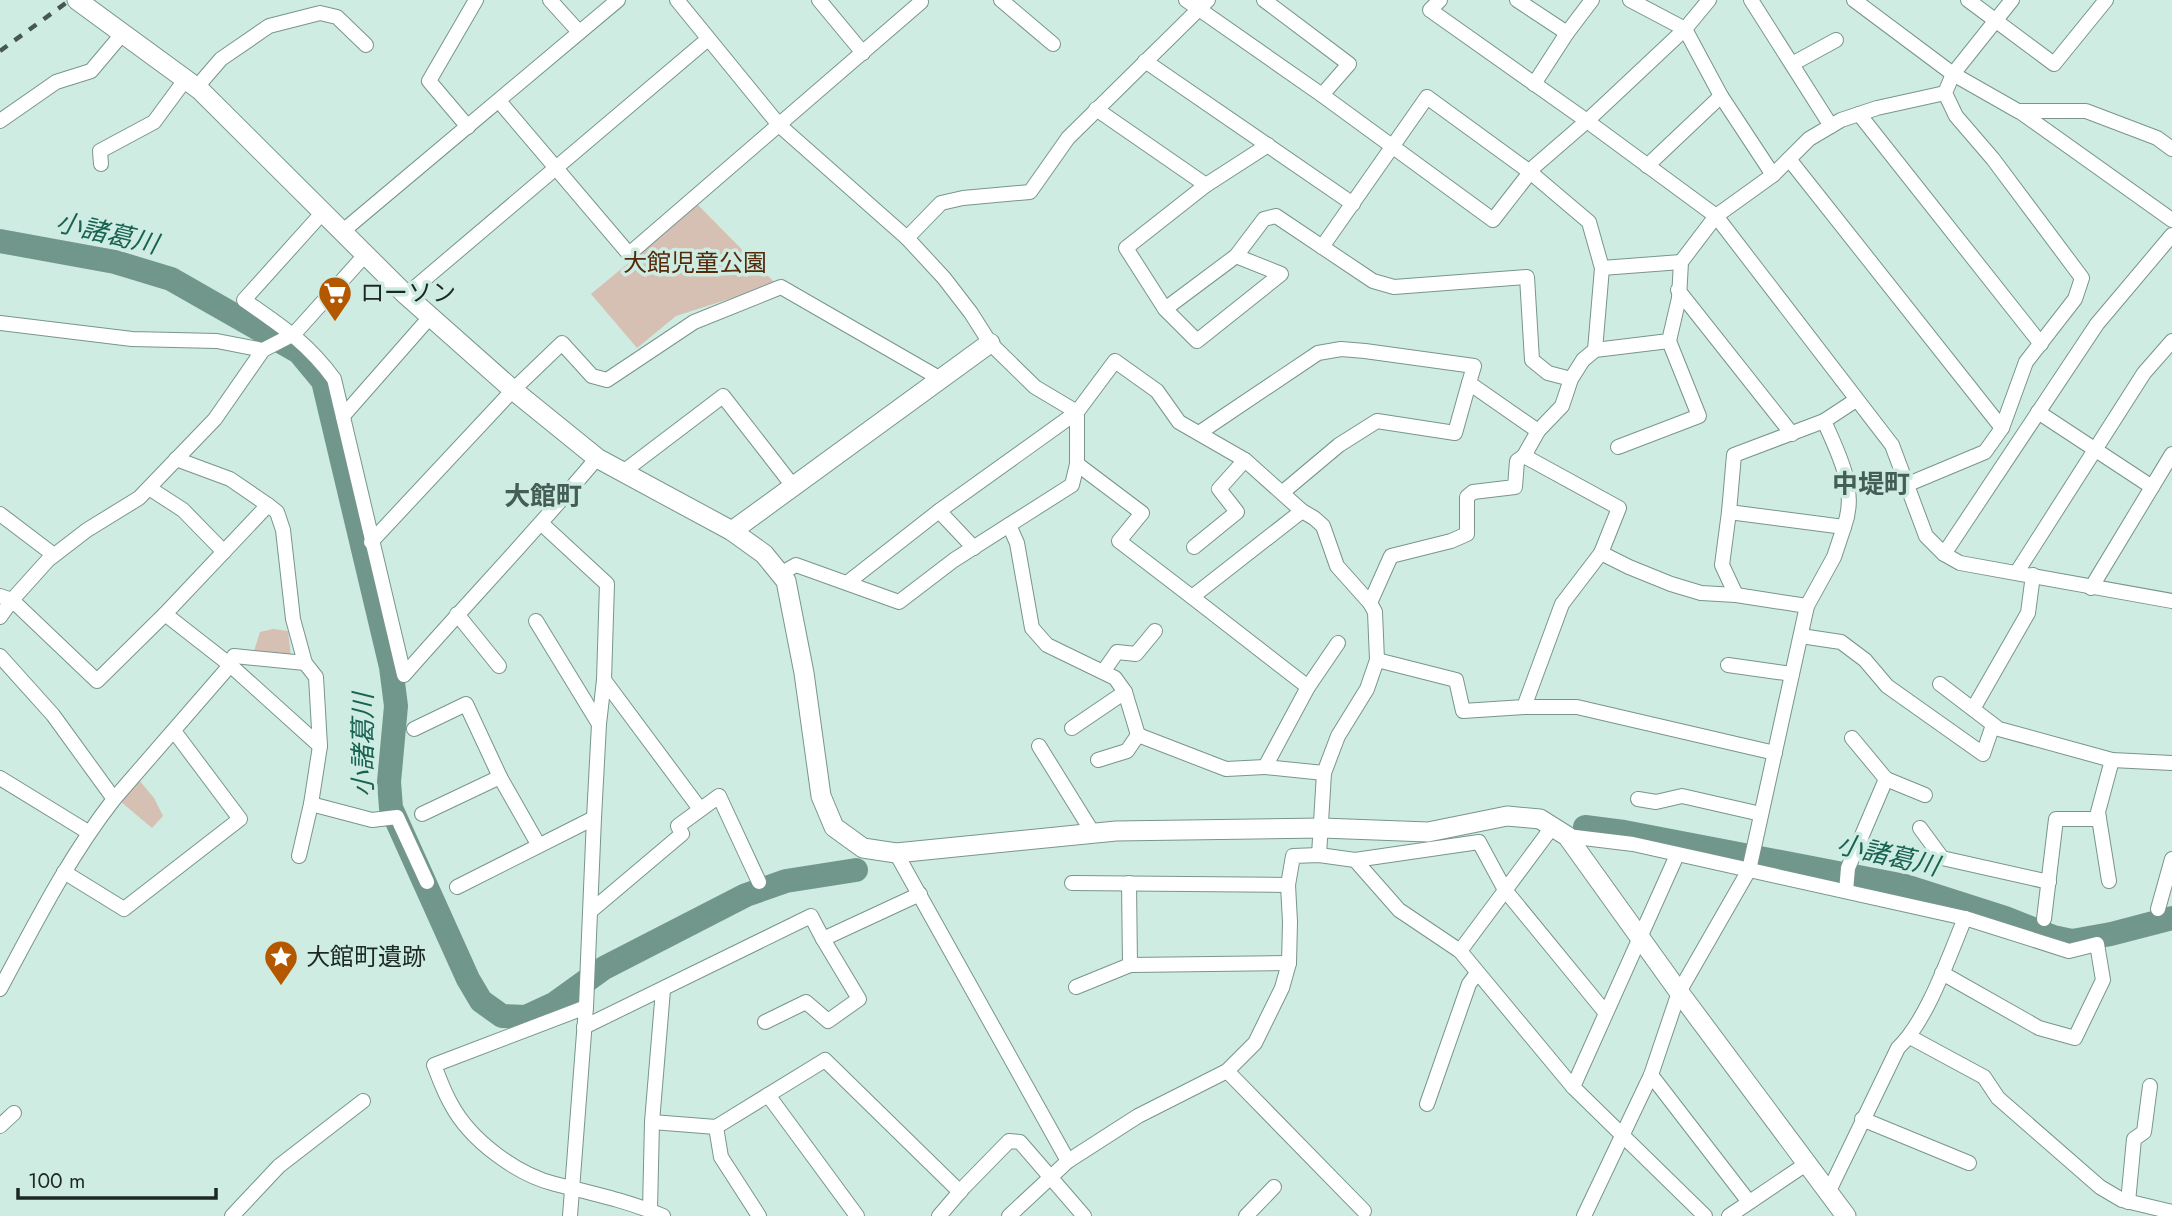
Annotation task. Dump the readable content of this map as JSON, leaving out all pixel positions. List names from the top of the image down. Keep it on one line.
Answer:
{"districts":["中堤町","大館町"],"water":["小諸葛川"],"parks":["大館児童公園"],"places":{"supermarket":["ローソン"],"place":["大館町遺跡"]},"scale_bar":"100 m"}
